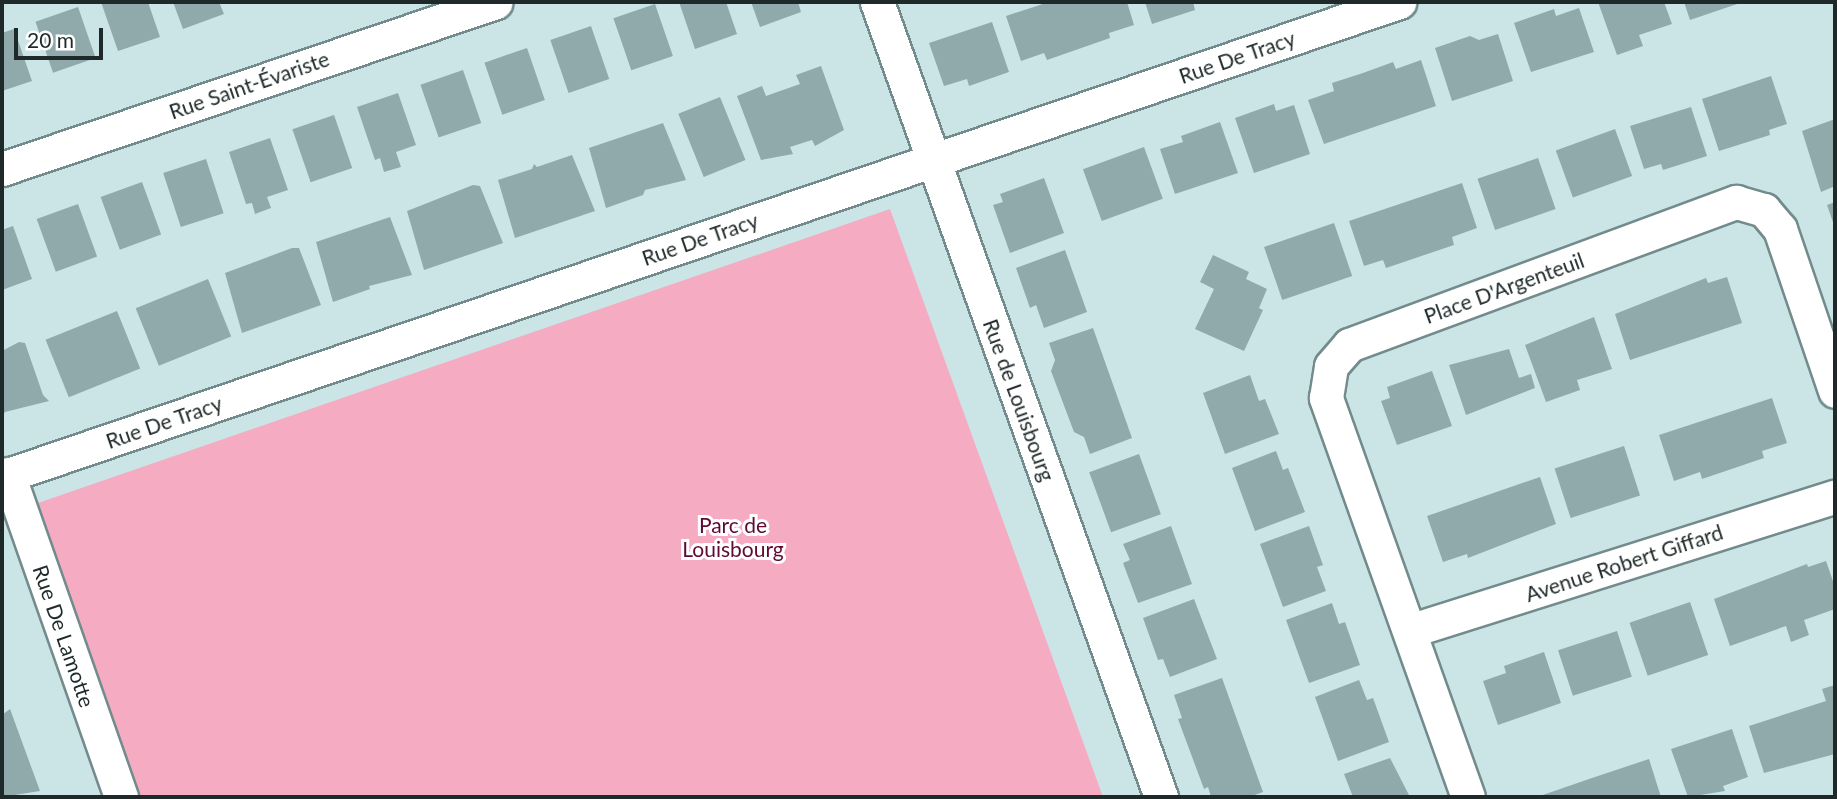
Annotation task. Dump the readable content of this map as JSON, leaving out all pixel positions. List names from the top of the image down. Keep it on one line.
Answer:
{"streets":{"street":["Rue De Tracy","Rue Saint-Évariste","Place D'Argenteuil","Rue de Louisbourg","Avenue Robert Giffard","Rue De Lamotte"]},"crossings":[["Rue De Tracy","Rue de Louisbourg"],["Rue De Tracy","Rue De Lamotte"],["Place D'Argenteuil","Avenue Robert Giffard"]],"parks":["Parc de Louisbourg"],"scale_bar":"20 m"}
